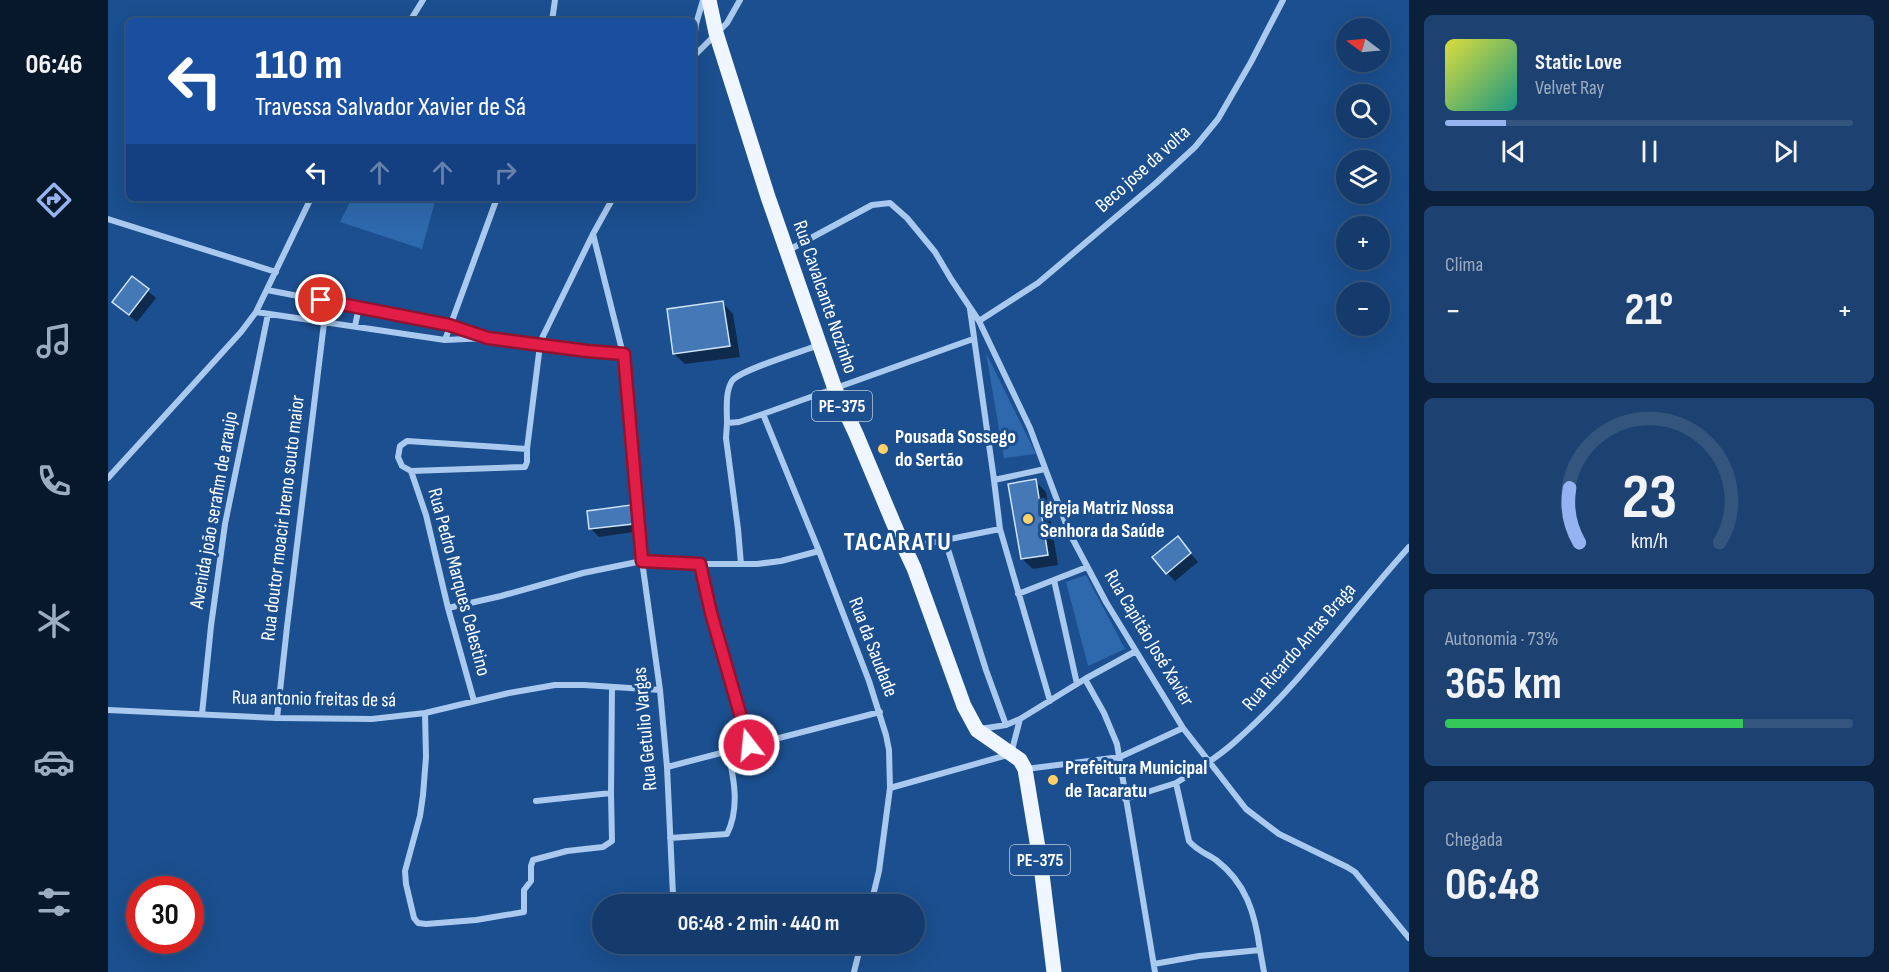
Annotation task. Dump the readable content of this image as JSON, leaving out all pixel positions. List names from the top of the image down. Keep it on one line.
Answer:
{"streets":{"main road":["Rua Cavalcante Nozinho","PE-375"],"street":["Beco jose da volta","Avenida joão serafim de araujo","Rua doutor moacir breno souto maior","Rua Pedro Marques Celestino","Rua Capitão José Xavier","Rua da Saudade","Rua Ricardo Antas Braga","Rua antonio freitas de sá","Rua Getulio Vargas"]},"crossings":[["Beco jose da volta","Rua Capitão José Xavier"],["Rua Cavalcante Nozinho","PE-375"],["Rua Cavalcante Nozinho","Rua Capitão José Xavier"],["Avenida joão serafim de araujo","Rua antonio freitas de sá"],["Rua doutor moacir breno souto maior","Rua antonio freitas de sá"],["Rua Pedro Marques Celestino","Rua antonio freitas de sá"],["Rua Capitão José Xavier","Rua Ricardo Antas Braga"],["Rua antonio freitas de sá","Rua Getulio Vargas"]],"districts":["TACARATU"],"places":["Pousada Sossego do Sertão","Igreja Matriz Nossa Senhora da Saúde","Prefeitura Municipal de Tacaratu"],"north":"left","page":{"tabs":"06:46","map_buttons":["+","−"],"turn":["110 m","Travessa Salvador Xavier de Sá"],"song":["Static Love","Velvet Ray"],"tile":["Clima",["Autonomia · 73%","365 km"],["Chegada","06:48"]],"heat":["−","21°","+"],"limit":"30","trip":"06:48 · 2 min · 440 m","gauge":["23","km/h"]}}
